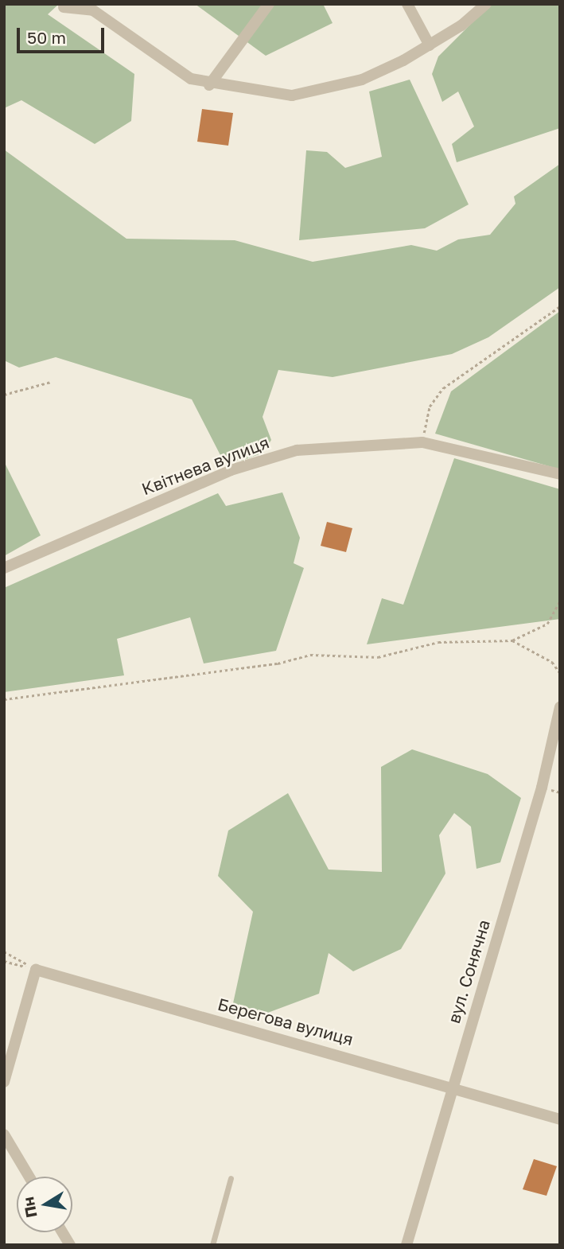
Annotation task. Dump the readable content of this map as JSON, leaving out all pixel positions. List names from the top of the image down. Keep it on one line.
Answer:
{"streets":{"street":["Квітнева вулиця","вул. Сонячна","Берегова вулиця"]},"crossings":[["вул. Сонячна","Берегова вулиця"]],"scale_bar":"50 m","north":"left"}
